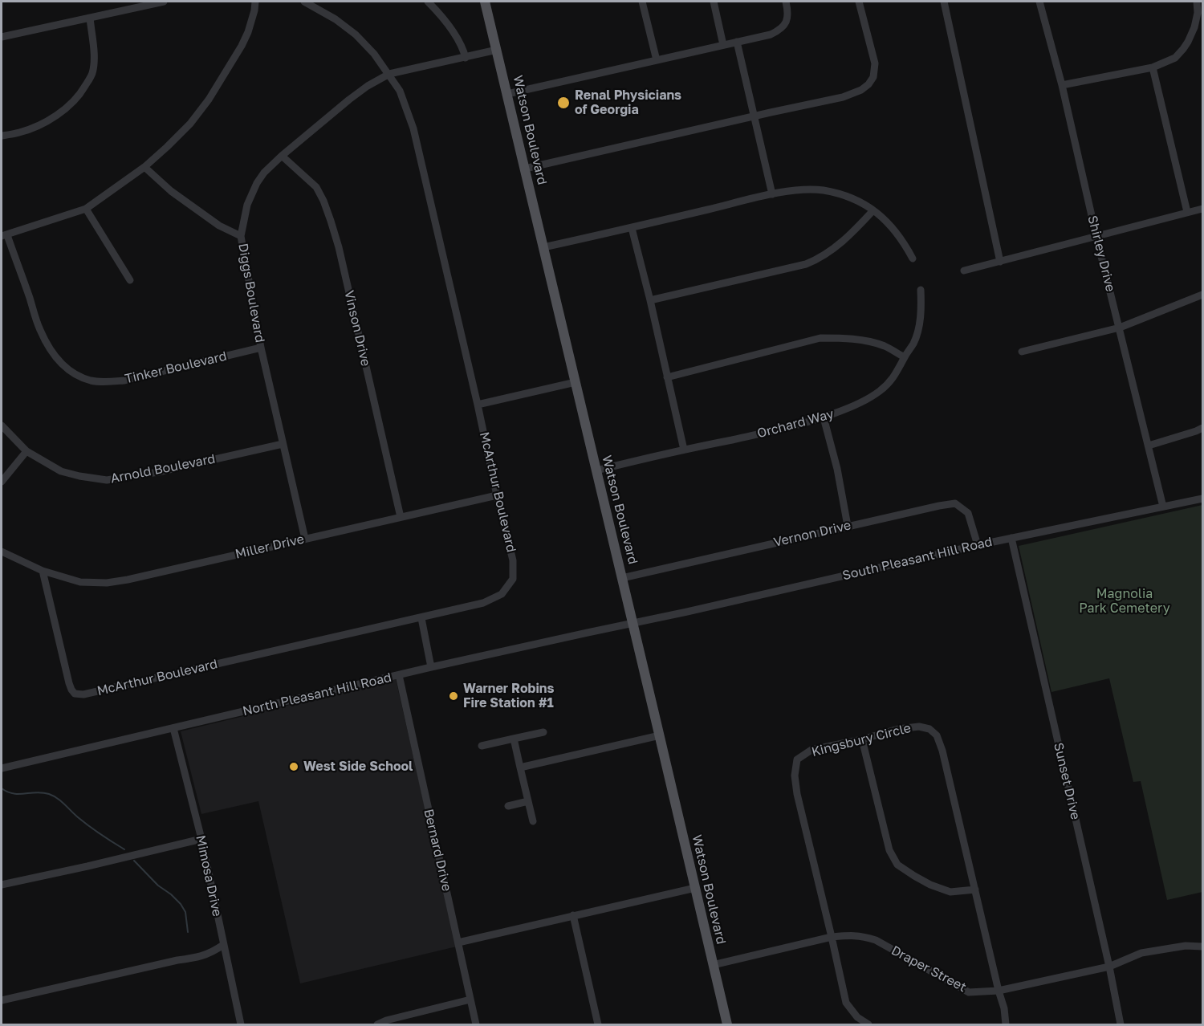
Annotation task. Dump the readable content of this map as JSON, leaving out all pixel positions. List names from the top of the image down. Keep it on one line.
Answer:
{"streets":{"main road":["Watson Boulevard"],"street":["Shirley Drive","Diggs Boulevard","Vinson Drive","Tinker Boulevard","Orchard Way","Arnold Boulevard","McArthur Boulevard","Vernon Drive","Miller Drive","South Pleasant Hill Road","North Pleasant Hill Road","Kingsbury Circle","Sunset Drive","Bernard Drive","Mimosa Drive","Draper Street"]},"crossings":[["Watson Boulevard","Diggs Boulevard"],["Watson Boulevard","Orchard Way"],["Watson Boulevard","Vernon Drive"],["Watson Boulevard","South Pleasant Hill Road"],["Watson Boulevard","North Pleasant Hill Road"],["Watson Boulevard","Draper Street"],["Shirley Drive","South Pleasant Hill Road"],["Diggs Boulevard","Vinson Drive"],["Diggs Boulevard","Tinker Boulevard"],["Diggs Boulevard","Arnold Boulevard"],["Diggs Boulevard","McArthur Boulevard"],["Diggs Boulevard","Miller Drive"],["Vinson Drive","Miller Drive"],["McArthur Boulevard","Miller Drive"],["Vernon Drive","South Pleasant Hill Road"],["South Pleasant Hill Road","North Pleasant Hill Road"],["South Pleasant Hill Road","Sunset Drive"],["North Pleasant Hill Road","Bernard Drive"],["North Pleasant Hill Road","Mimosa Drive"],["Kingsbury Circle","Draper Street"],["Sunset Drive","Draper Street"]],"parks":["Magnolia Park Cemetery"],"places":["Renal Physicians of Georgia","Warner Robins Fire Station #1","West Side School"]}
